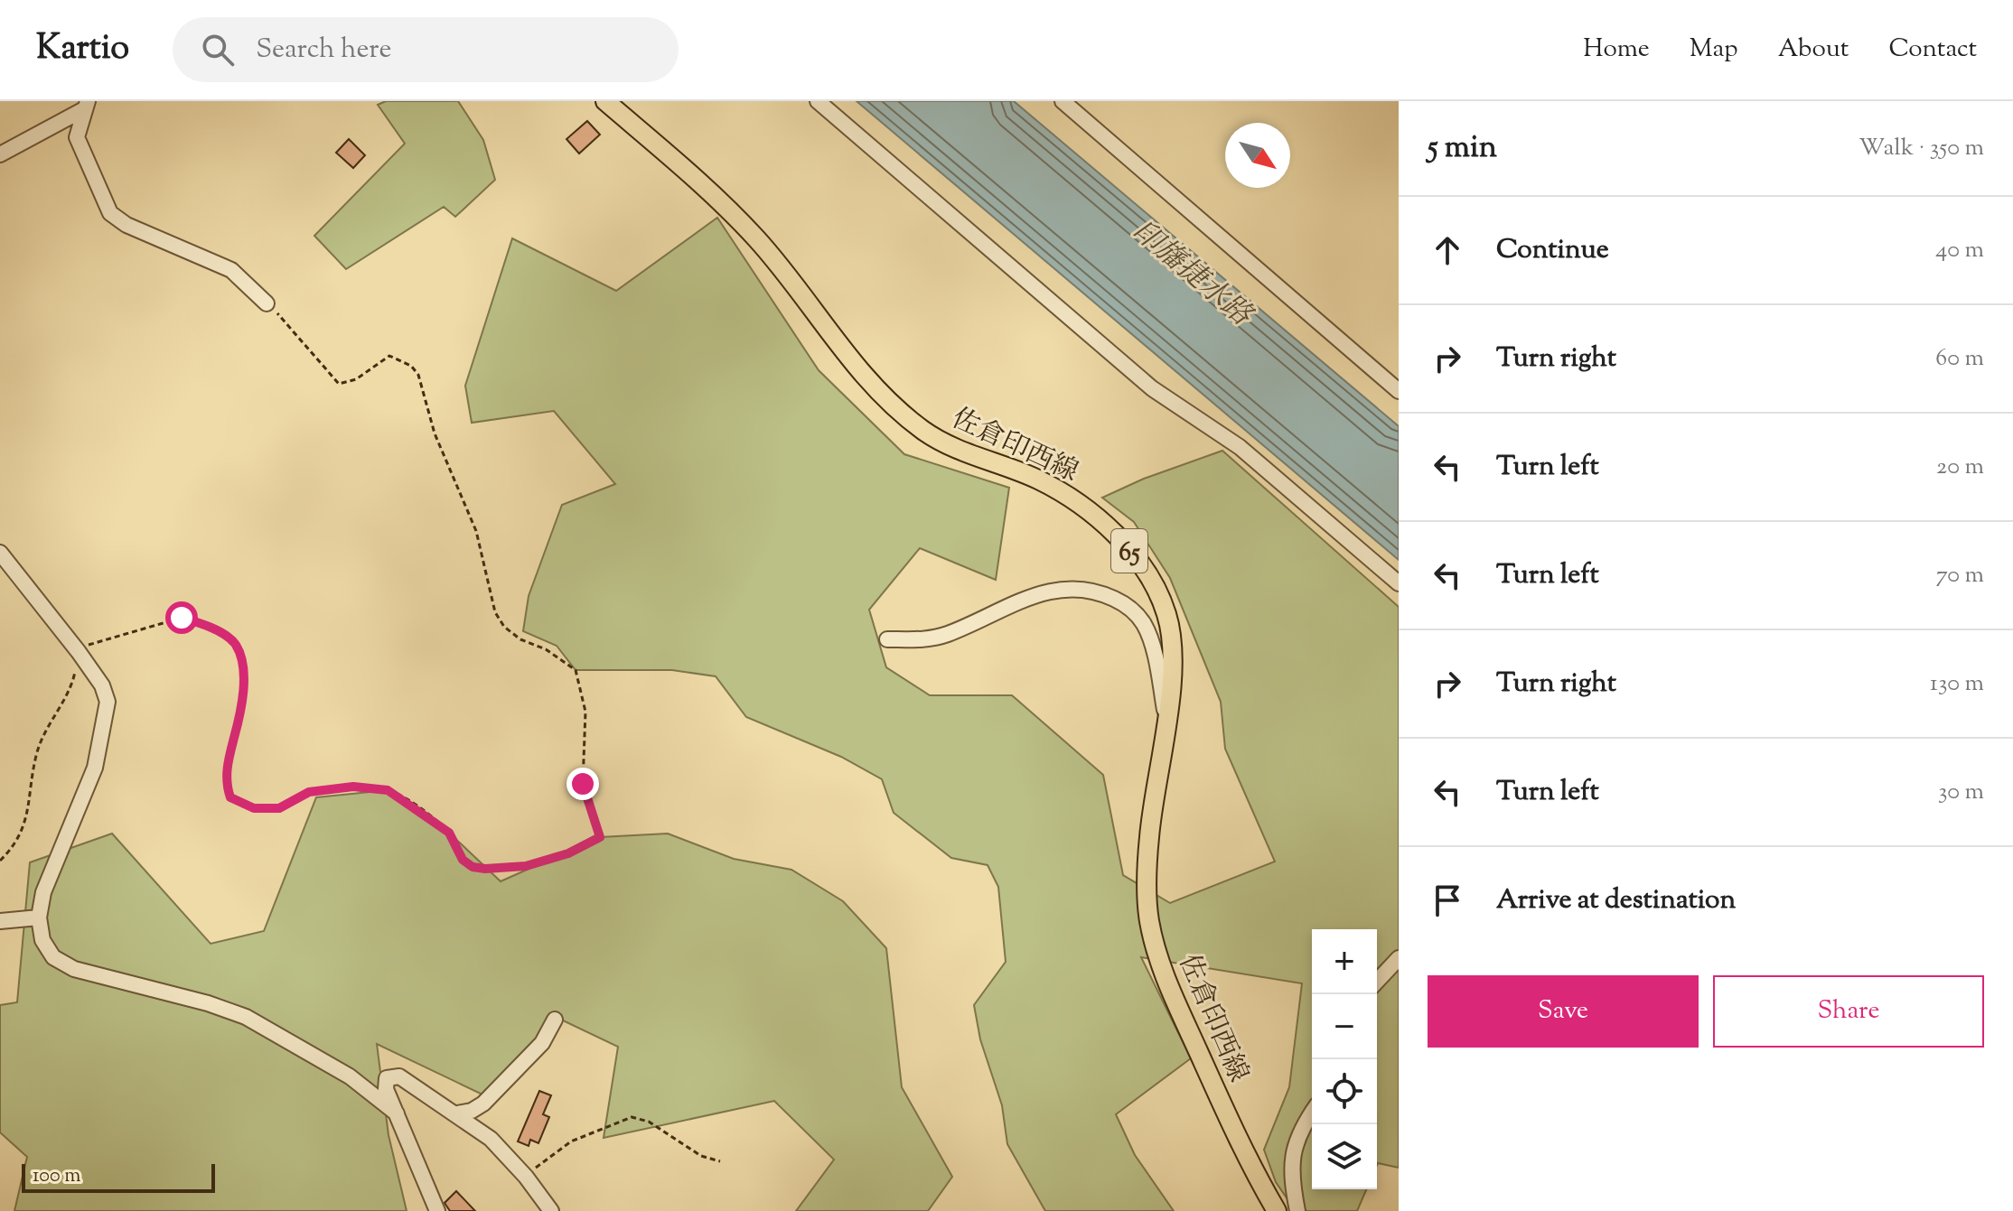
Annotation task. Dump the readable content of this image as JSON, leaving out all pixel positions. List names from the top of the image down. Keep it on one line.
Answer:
{"streets":{"main road":["佐倉印西線","65"]},"water":["印旛捷水路"],"scale_bar":"100 m","north":"bottom right","page":{"header":"Kartio","search":"Search here","nav":["Home","Map","About","Contact"],"heading":["5 min","Walk · 350 m"],"list":[["Continue","40 m"],["Turn right","60 m"],["Turn left","20 m"],["Turn left","70 m"],["Turn right","130 m"],["Turn left","30 m"],"Arrive at destination"],"map_buttons":["+","−"],"buttons":["Save","Share"],"scale":"100 m"}}
